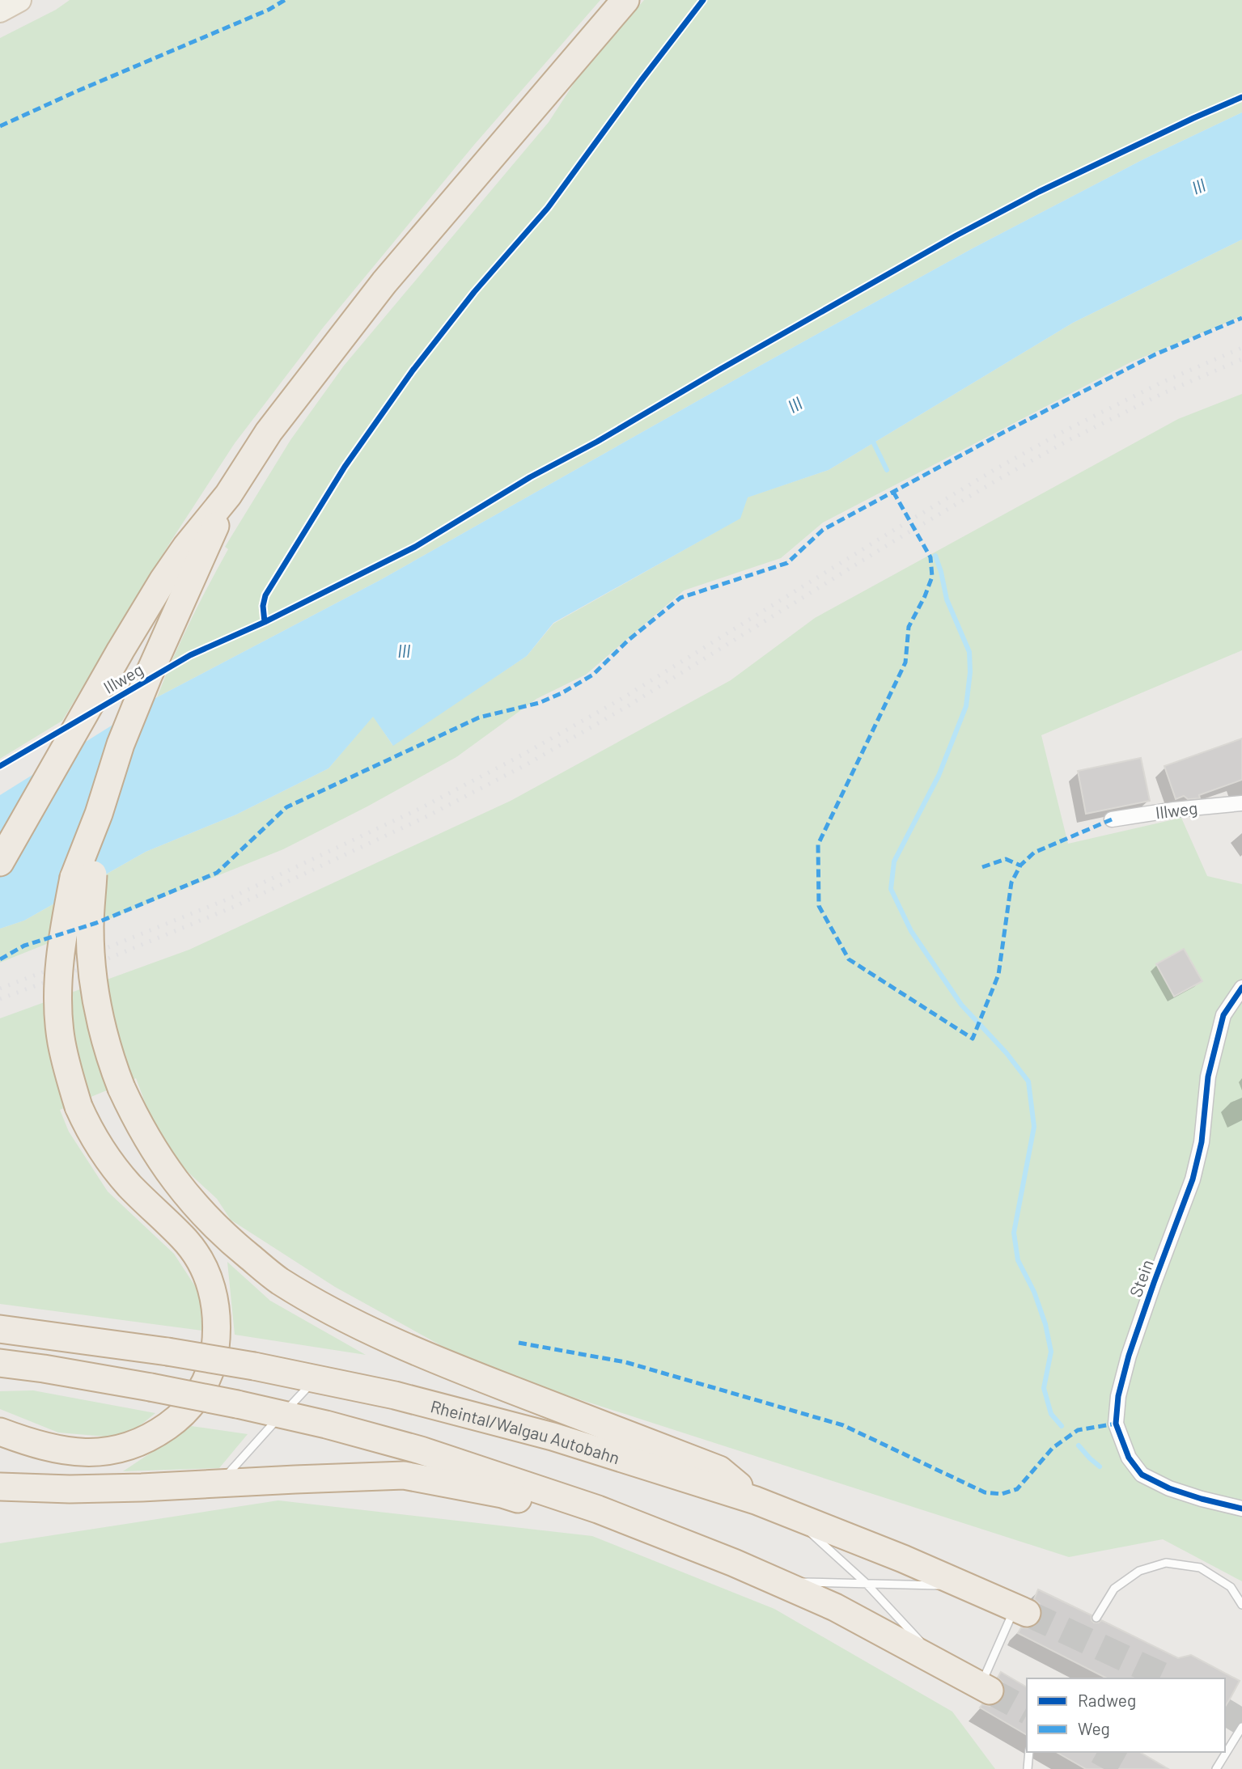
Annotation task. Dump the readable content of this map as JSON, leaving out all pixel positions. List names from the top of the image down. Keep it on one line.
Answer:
{"streets":{"highway":["Rheintal/Walgau Autobahn"],"street":["Illweg","Stein"]},"water":["Ill"],"legend":["Radweg","Weg"]}
